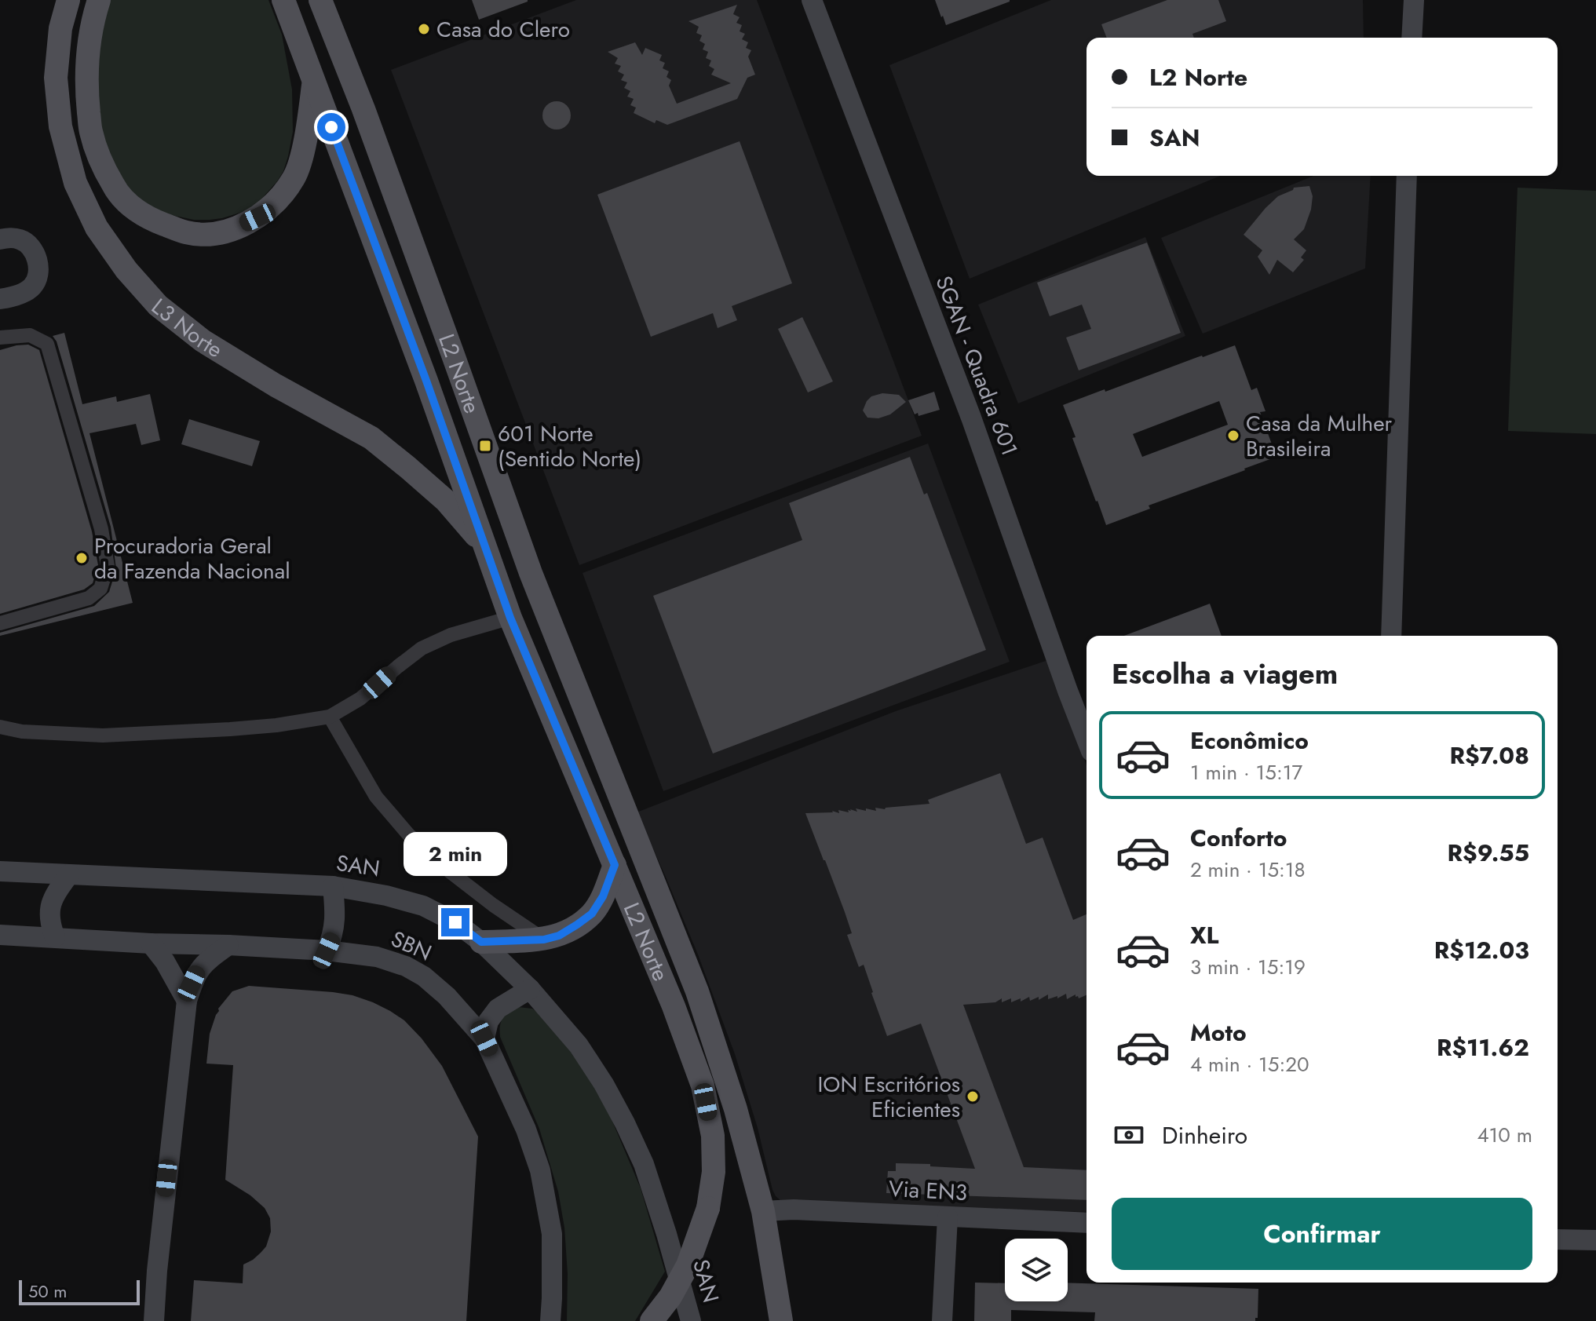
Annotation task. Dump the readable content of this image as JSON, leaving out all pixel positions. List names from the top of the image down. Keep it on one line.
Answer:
{"streets":{"main road":["L3 Norte","L2 Norte"],"street":["SGAN - Quadra 601","SAN","SBN","Via EN3"]},"crossings":[["L3 Norte","L2 Norte"],["L2 Norte","Via EN3"]],"places":{"other":["Casa do Clero","Casa da Mulher Brasileira","Procuradoria Geral da Fazenda Nacional","ION Escritórios Eficientes"],"transit":["601 Norte (Sentido Norte)"]},"scale_bar":"50 m","page":{"banner":["L2 Norte","SAN"],"heading":"Escolha a viagem","list":[{"name":"Econômico","note":"1 min · 15:17","value":"R$7.08"},{"name":"Conforto","note":"2 min · 15:18","value":"R$9.55"},{"name":"XL","note":"3 min · 15:19","value":"R$12.03"},{"name":"Moto","note":"4 min · 15:20","value":"R$11.62"}],"bubble":"2 min","pay":["Dinheiro","410 m"],"buttons":"Confirmar","scale":"50 m"}}
